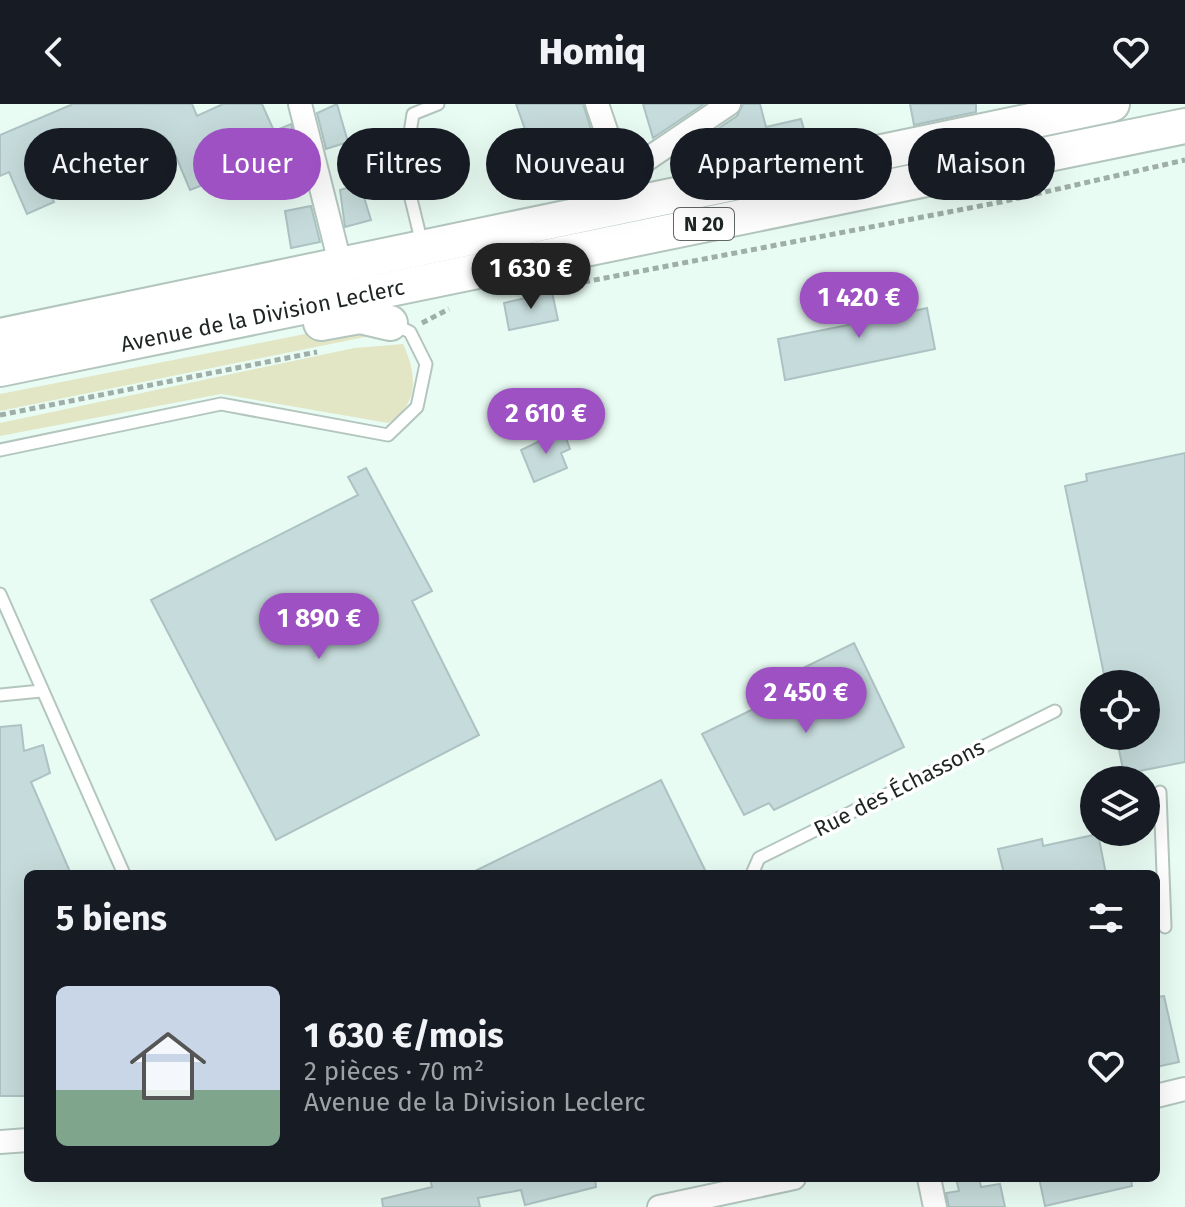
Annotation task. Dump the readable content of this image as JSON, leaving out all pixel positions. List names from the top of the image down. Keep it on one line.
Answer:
{"streets":{"main road":["N 20","Avenue de la Division Leclerc"],"lane":["Rue des Échassons"]},"page":{"header":"Homiq","chip":["Acheter","Louer","Filtres","Nouveau","Appartement","Maison"],"price":["1 630 €","1 420 €","2 610 €","1 890 €","2 450 €"],"heading":"5 biens","list":[{"name":"1 630 €/mois","note":"2 pièces · 70 m² · Avenue de la Division Leclerc"}]}}
